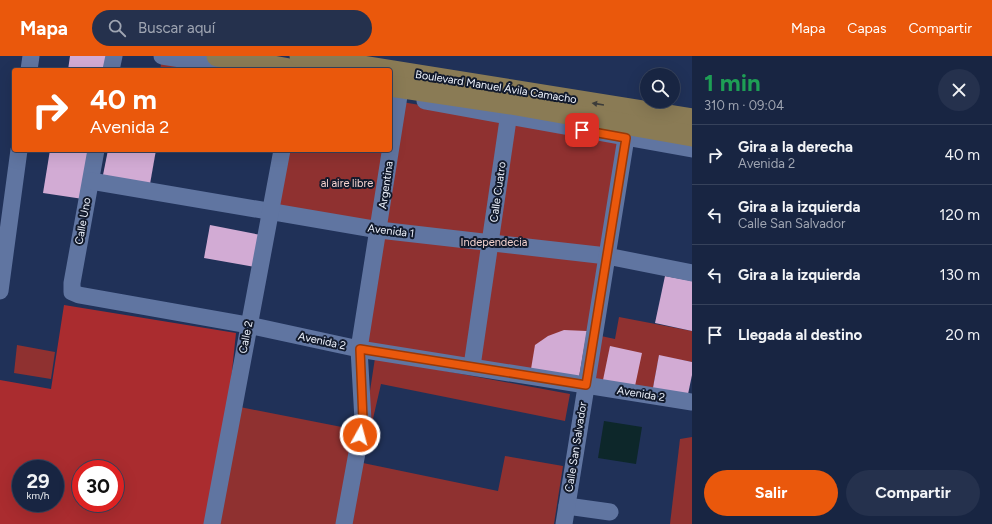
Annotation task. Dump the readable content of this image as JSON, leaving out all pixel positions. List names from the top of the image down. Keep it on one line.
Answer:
{"streets":{"main road":["Boulevard Manuel Ávila Camacho"],"street":["Argentina","Calle Cuatro","Calle Uno","Avenida 1","Calle 2","Avenida 2","Calle San Salvador"]},"crossings":[["Boulevard Manuel Ávila Camacho","Argentina"],["Boulevard Manuel Ávila Camacho","Calle Cuatro"],["Boulevard Manuel Ávila Camacho","Calle San Salvador"],["Argentina","Avenida 1"],["Argentina","Avenida 2"],["Calle Cuatro","Avenida 1"],["Calle Cuatro","Avenida 2"],["Calle Uno","Avenida 1"],["Calle Uno","Avenida 2"],["Avenida 1","Calle 2"],["Avenida 1","Calle San Salvador"],["Calle 2","Avenida 2"],["Avenida 2","Calle San Salvador"]],"parks":["al aire libre","Independecia"],"page":{"header":"Mapa","search":"Buscar aquí","nav":["Mapa","Capas","Compartir"],"heading":["1 min","310 m · 09:04"],"turn":["40 m","Avenida 2"],"list":[{"name":"Gira a la derecha","note":"Avenida 2","value":"40 m"},{"name":"Gira a la izquierda","note":"Calle San Salvador","value":"120 m"},{"name":"Gira a la izquierda","value":"130 m"},{"name":"Llegada al destino","value":"20 m"}],"speed":"29 km/h","limit":"30","buttons":["Salir","Compartir"]}}
